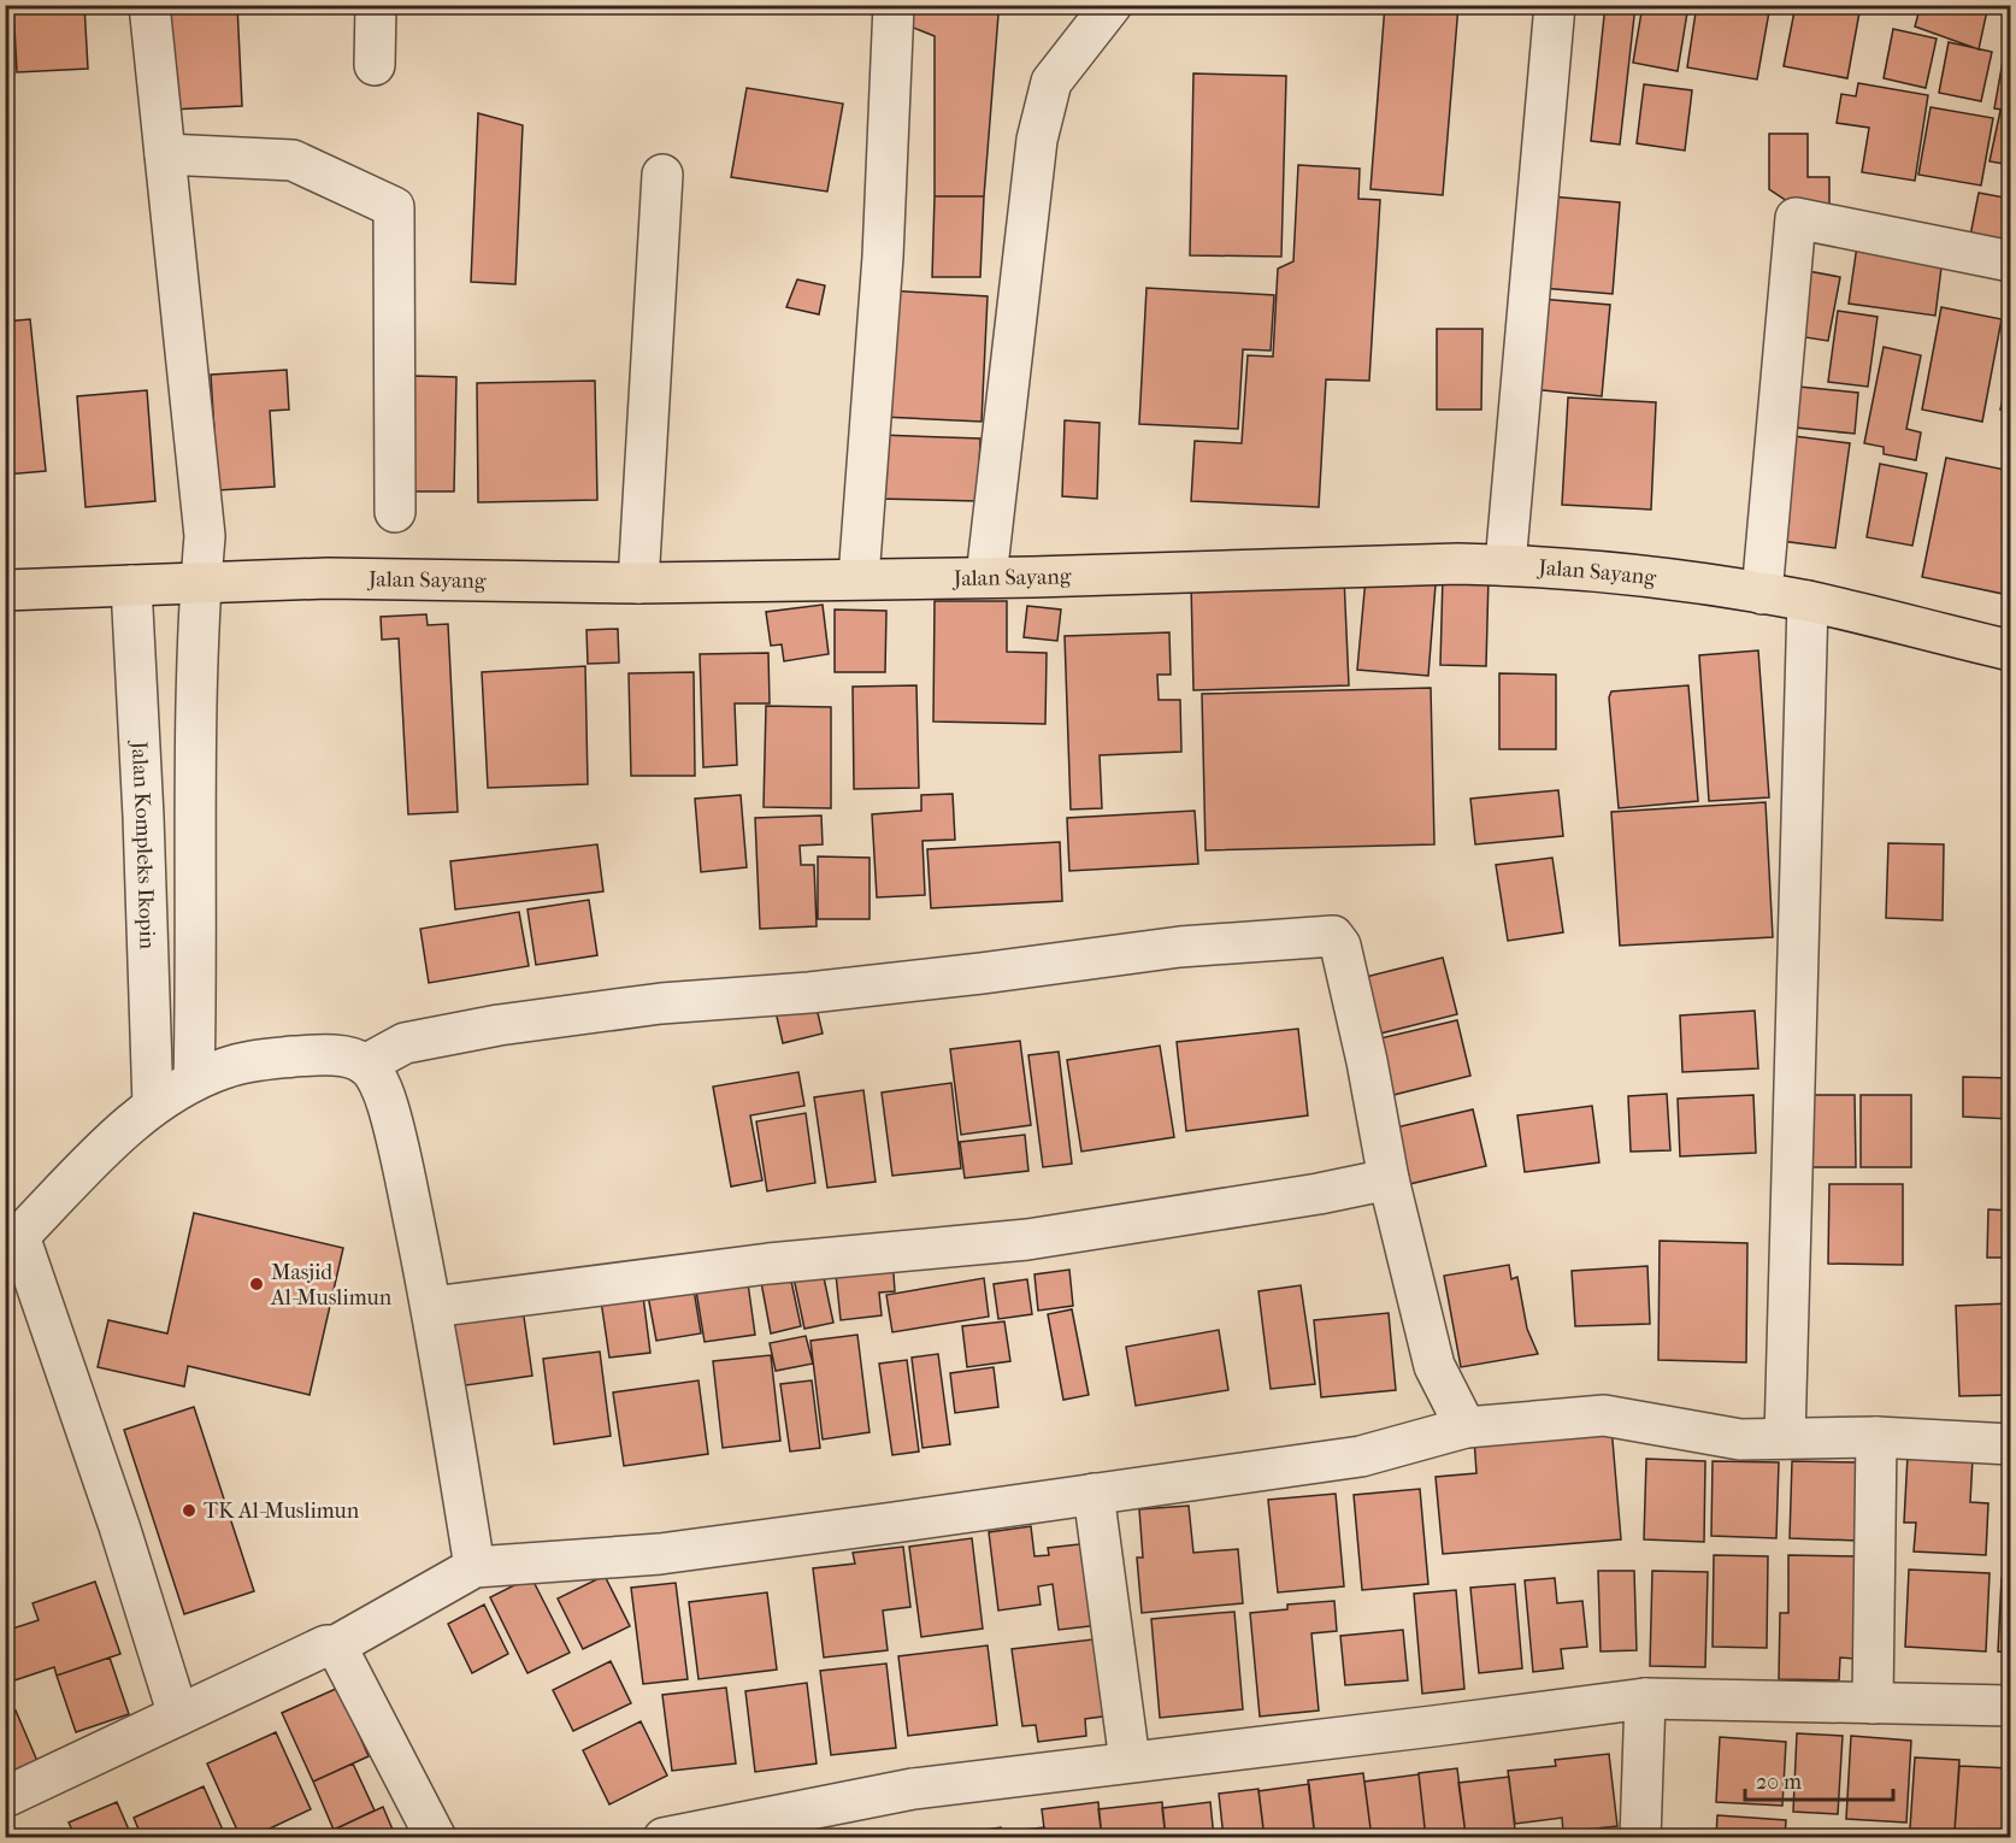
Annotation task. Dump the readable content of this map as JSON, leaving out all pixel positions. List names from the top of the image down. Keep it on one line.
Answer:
{"streets":{"main road":["Jalan Sayang"],"street":["Jalan Kompleks Ikopin"]},"crossings":[["Jalan Sayang","Jalan Kompleks Ikopin"]],"places":["Masjid Al-Muslimun","TK Al-Muslimun"],"scale_bar":"20 m"}
